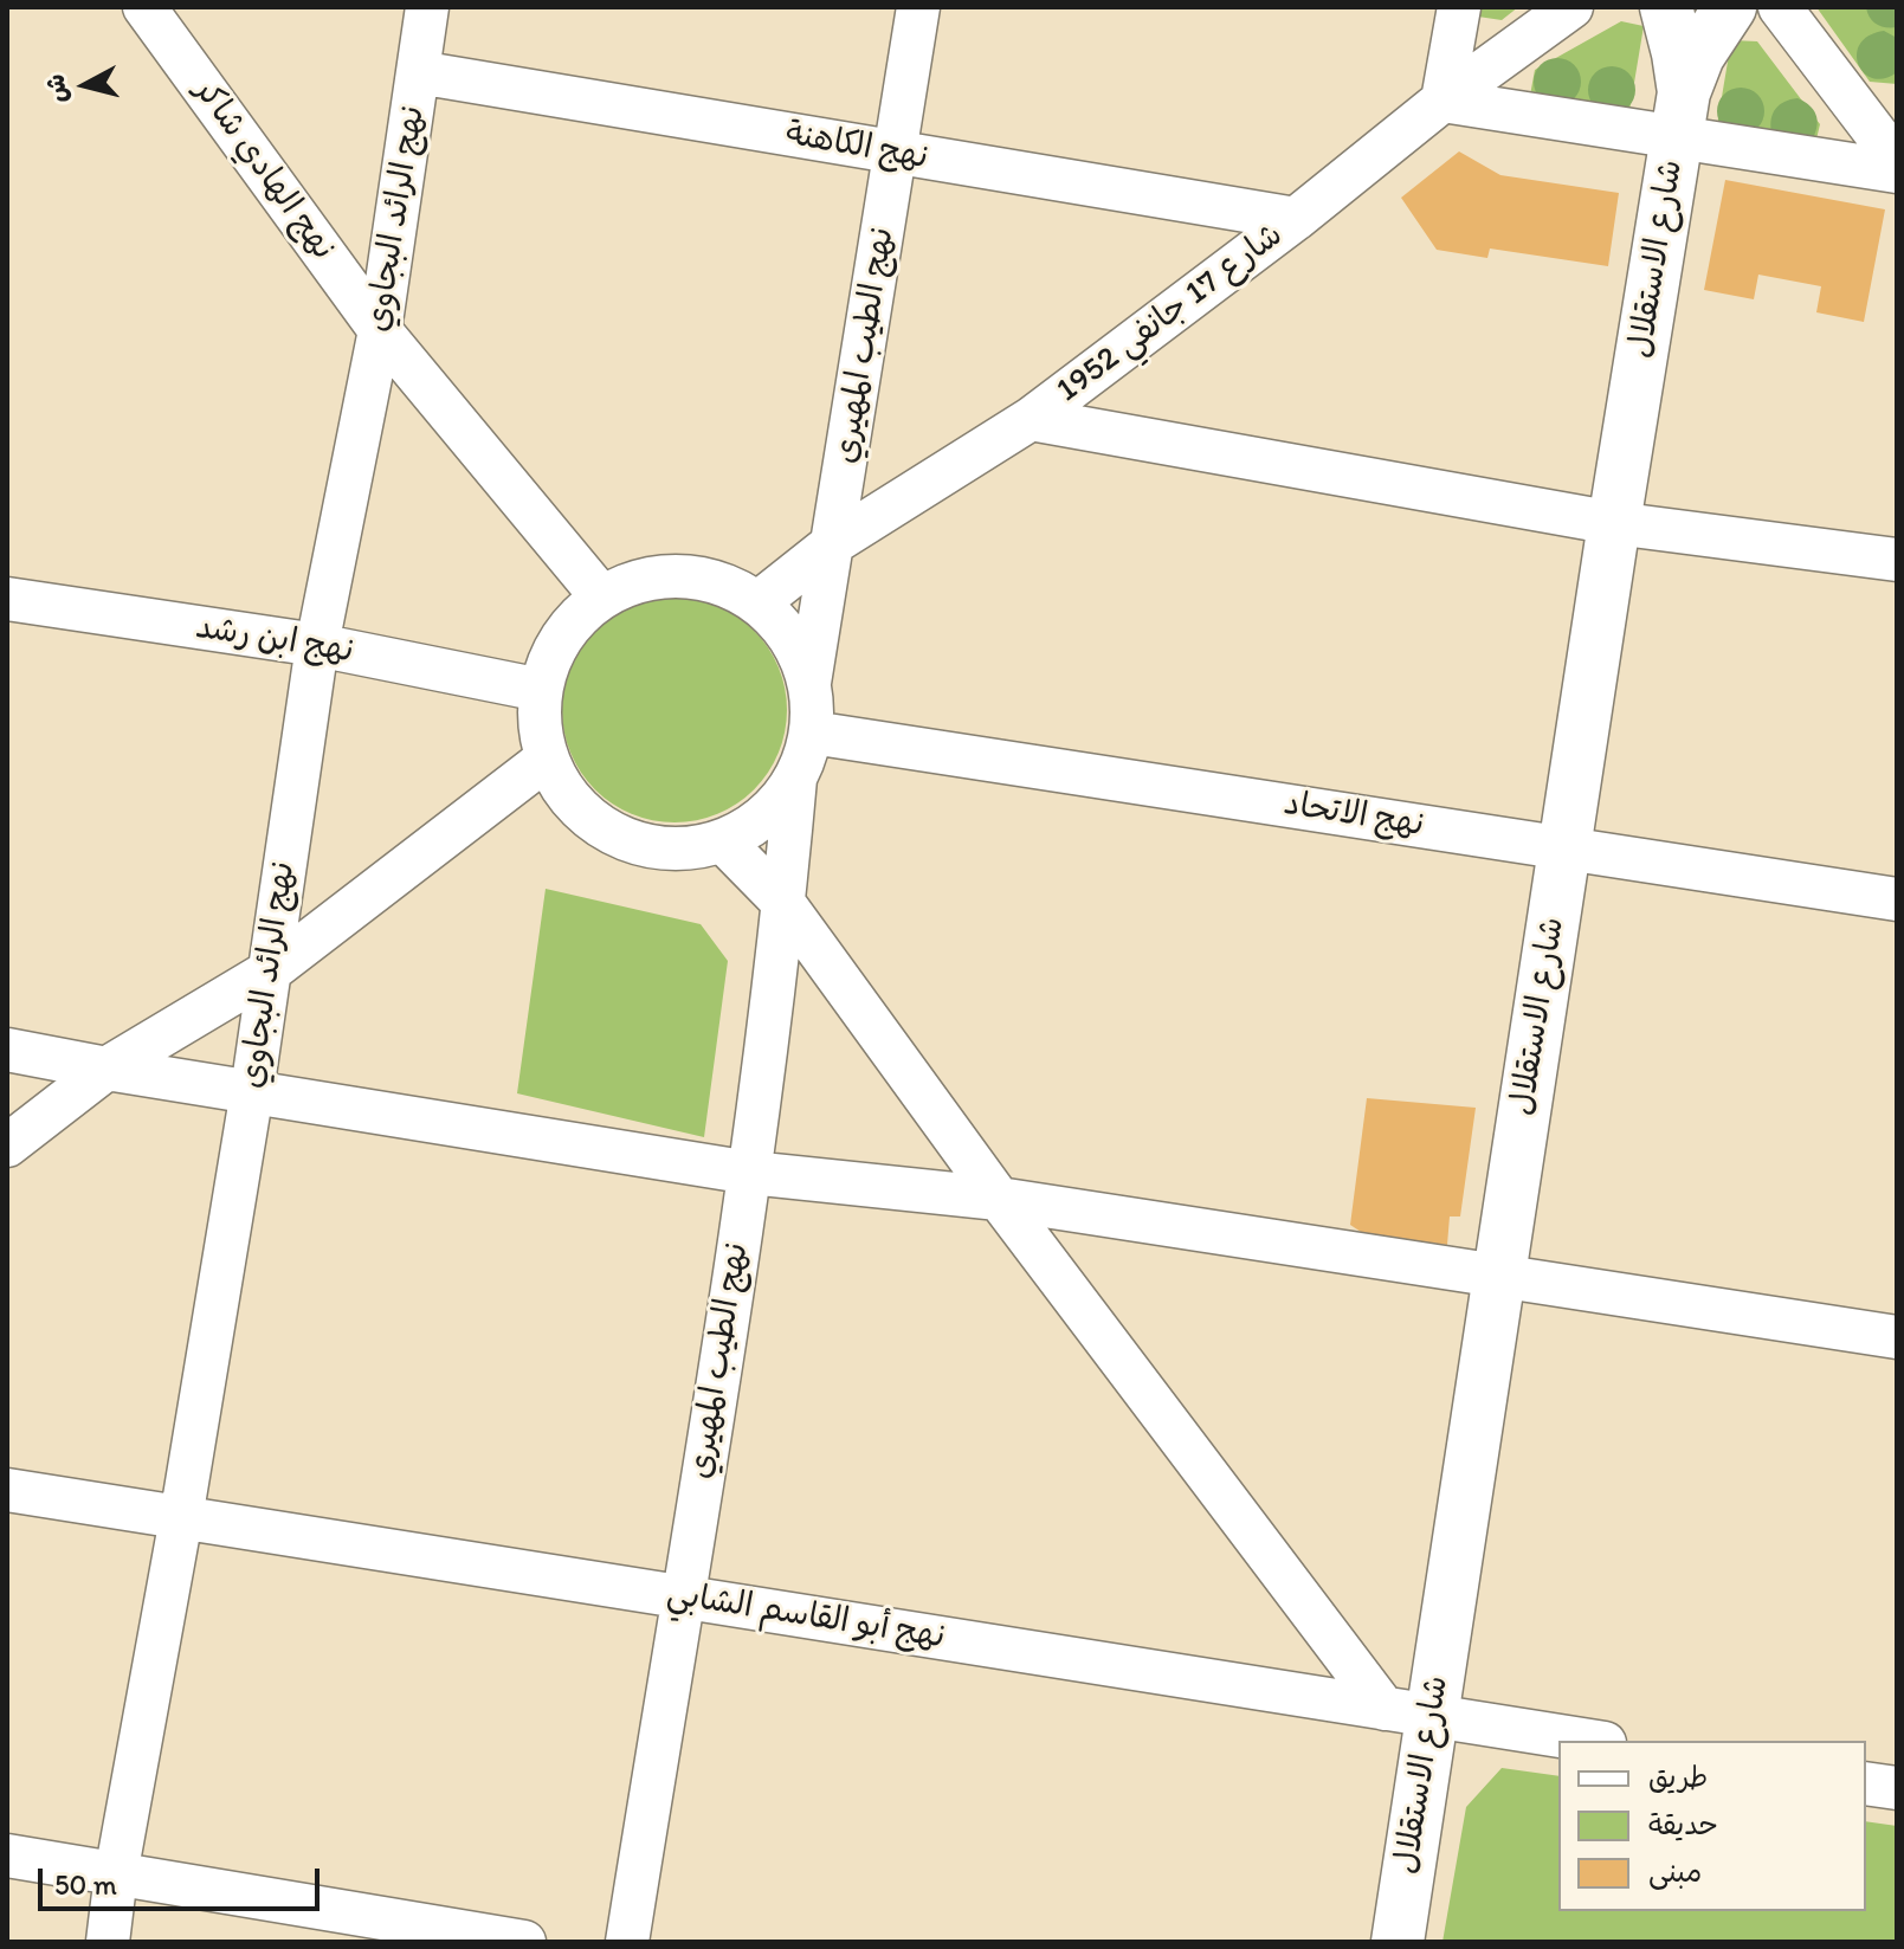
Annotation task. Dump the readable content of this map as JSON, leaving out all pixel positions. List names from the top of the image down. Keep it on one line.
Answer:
{"streets":{"main road":["شارع الاستقلال"],"street":["نهج الكاهنة","نهج الهادي شاكر","نهج الرائد البجاوي","شارع 17 جانفي 1952","نهج الطيب المهيري","نهج ابن رشد","نهج الاتحاد","نهج أبو القاسم الشابي"]},"crossings":[["نهج الكاهنة","نهج الرائد البجاوي"],["نهج الكاهنة","شارع 17 جانفي 1952"],["نهج الكاهنة","نهج الطيب المهيري"],["نهج الهادي شاكر","نهج الرائد البجاوي"],["نهج الهادي شاكر","شارع 17 جانفي 1952"],["نهج الهادي شاكر","نهج الطيب المهيري"],["نهج الهادي شاكر","نهج ابن رشد"],["نهج الهادي شاكر","نهج الاتحاد"],["نهج الرائد البجاوي","نهج ابن رشد"],["نهج الرائد البجاوي","نهج أبو القاسم الشابي"],["شارع الاستقلال","نهج الاتحاد"],["شارع الاستقلال","نهج أبو القاسم الشابي"],["شارع 17 جانفي 1952","نهج الطيب المهيري"],["شارع 17 جانفي 1952","نهج ابن رشد"],["شارع 17 جانفي 1952","نهج الاتحاد"],["نهج الطيب المهيري","نهج ابن رشد"],["نهج الطيب المهيري","نهج الاتحاد"],["نهج الطيب المهيري","نهج أبو القاسم الشابي"],["نهج ابن رشد","نهج الاتحاد"]],"legend":["طريق","حديقة","مبنى"],"scale_bar":"50 m","north":"left"}
